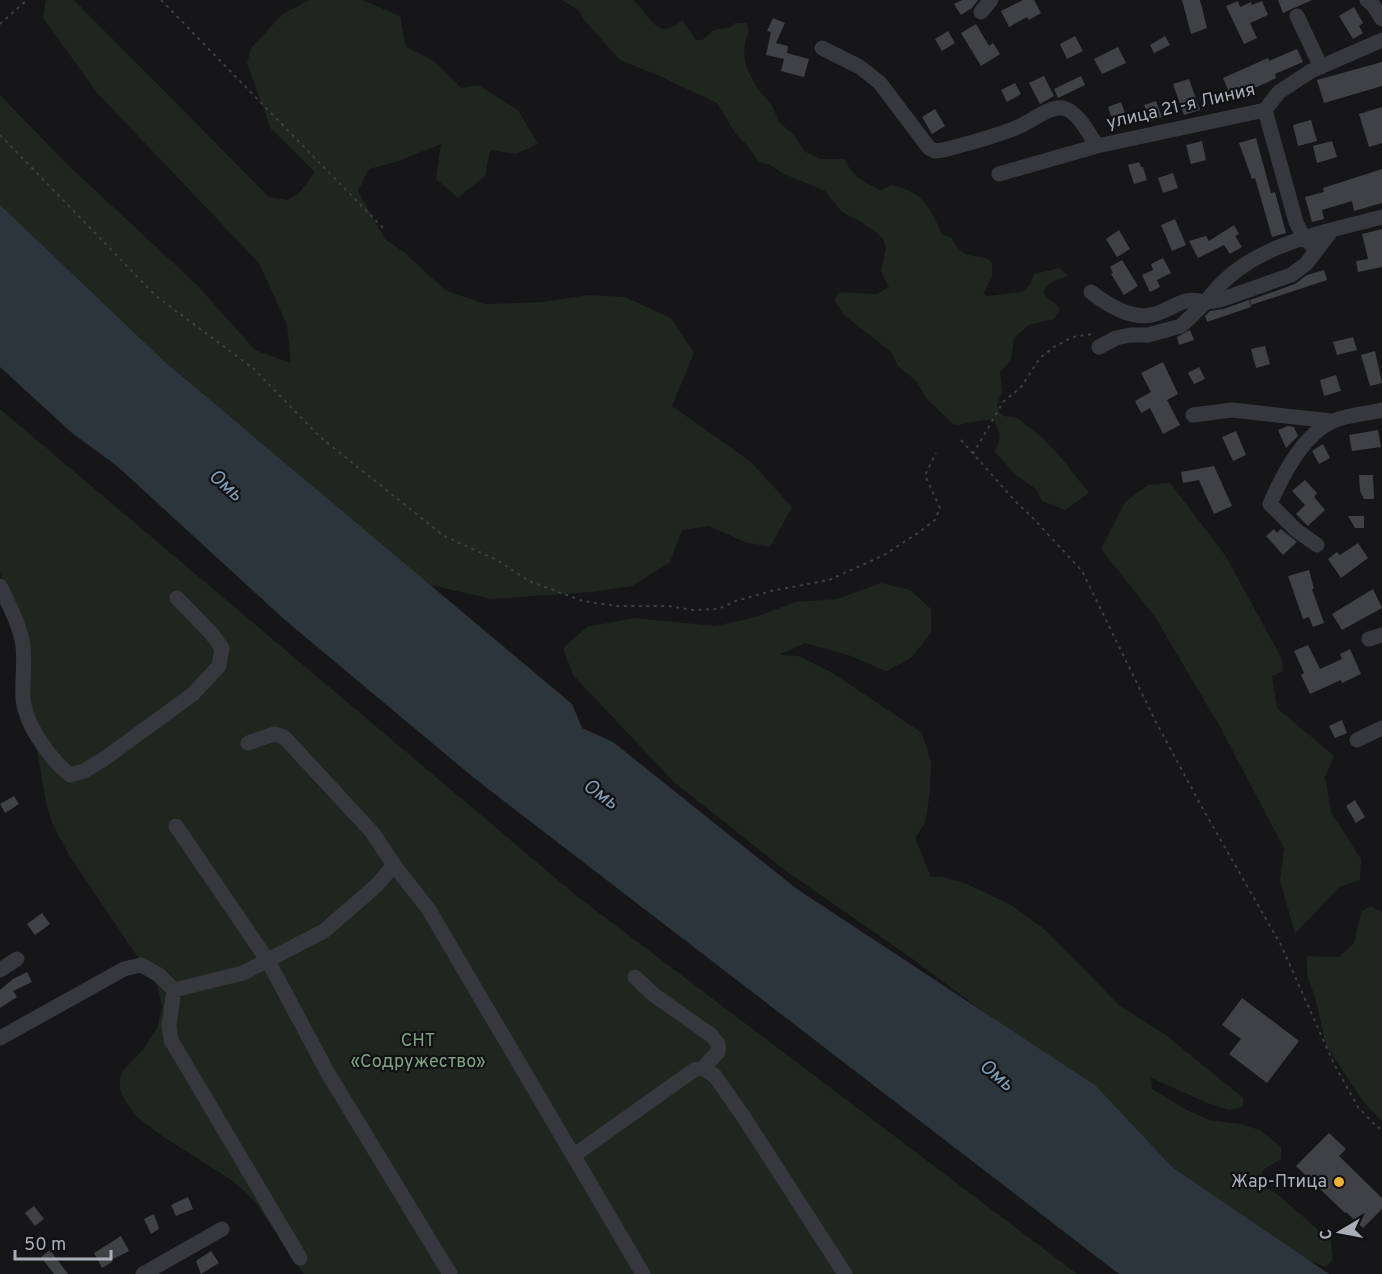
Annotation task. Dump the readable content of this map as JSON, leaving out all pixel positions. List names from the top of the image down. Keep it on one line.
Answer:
{"streets":{"street":["улица 21-я Линия"]},"water":["Омь"],"parks":["СНТ «Содружество»"],"places":["Жар-Птица"],"scale_bar":"50 m","north":"left"}
